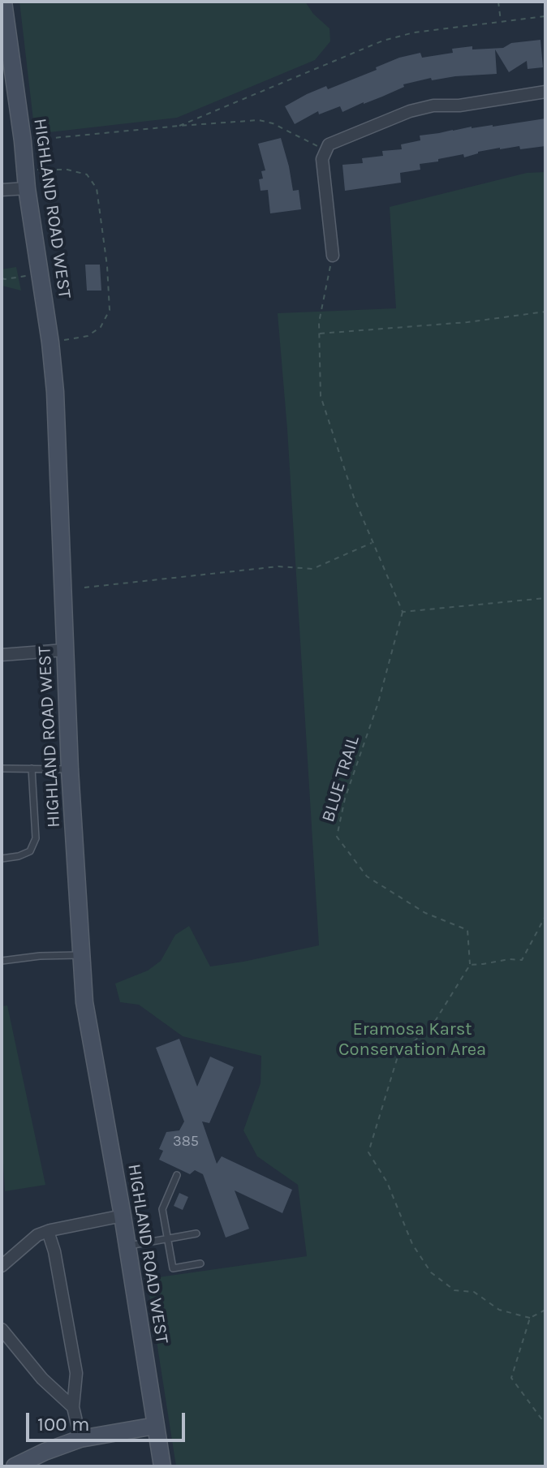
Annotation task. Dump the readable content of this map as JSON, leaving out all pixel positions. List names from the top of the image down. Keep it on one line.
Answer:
{"streets":{"street":["HIGHLAND ROAD WEST"],"path":["BLUE TRAIL"]},"parks":["Eramosa Karst Conservation Area"],"house_numbers":["385"],"scale_bar":"100 m"}
